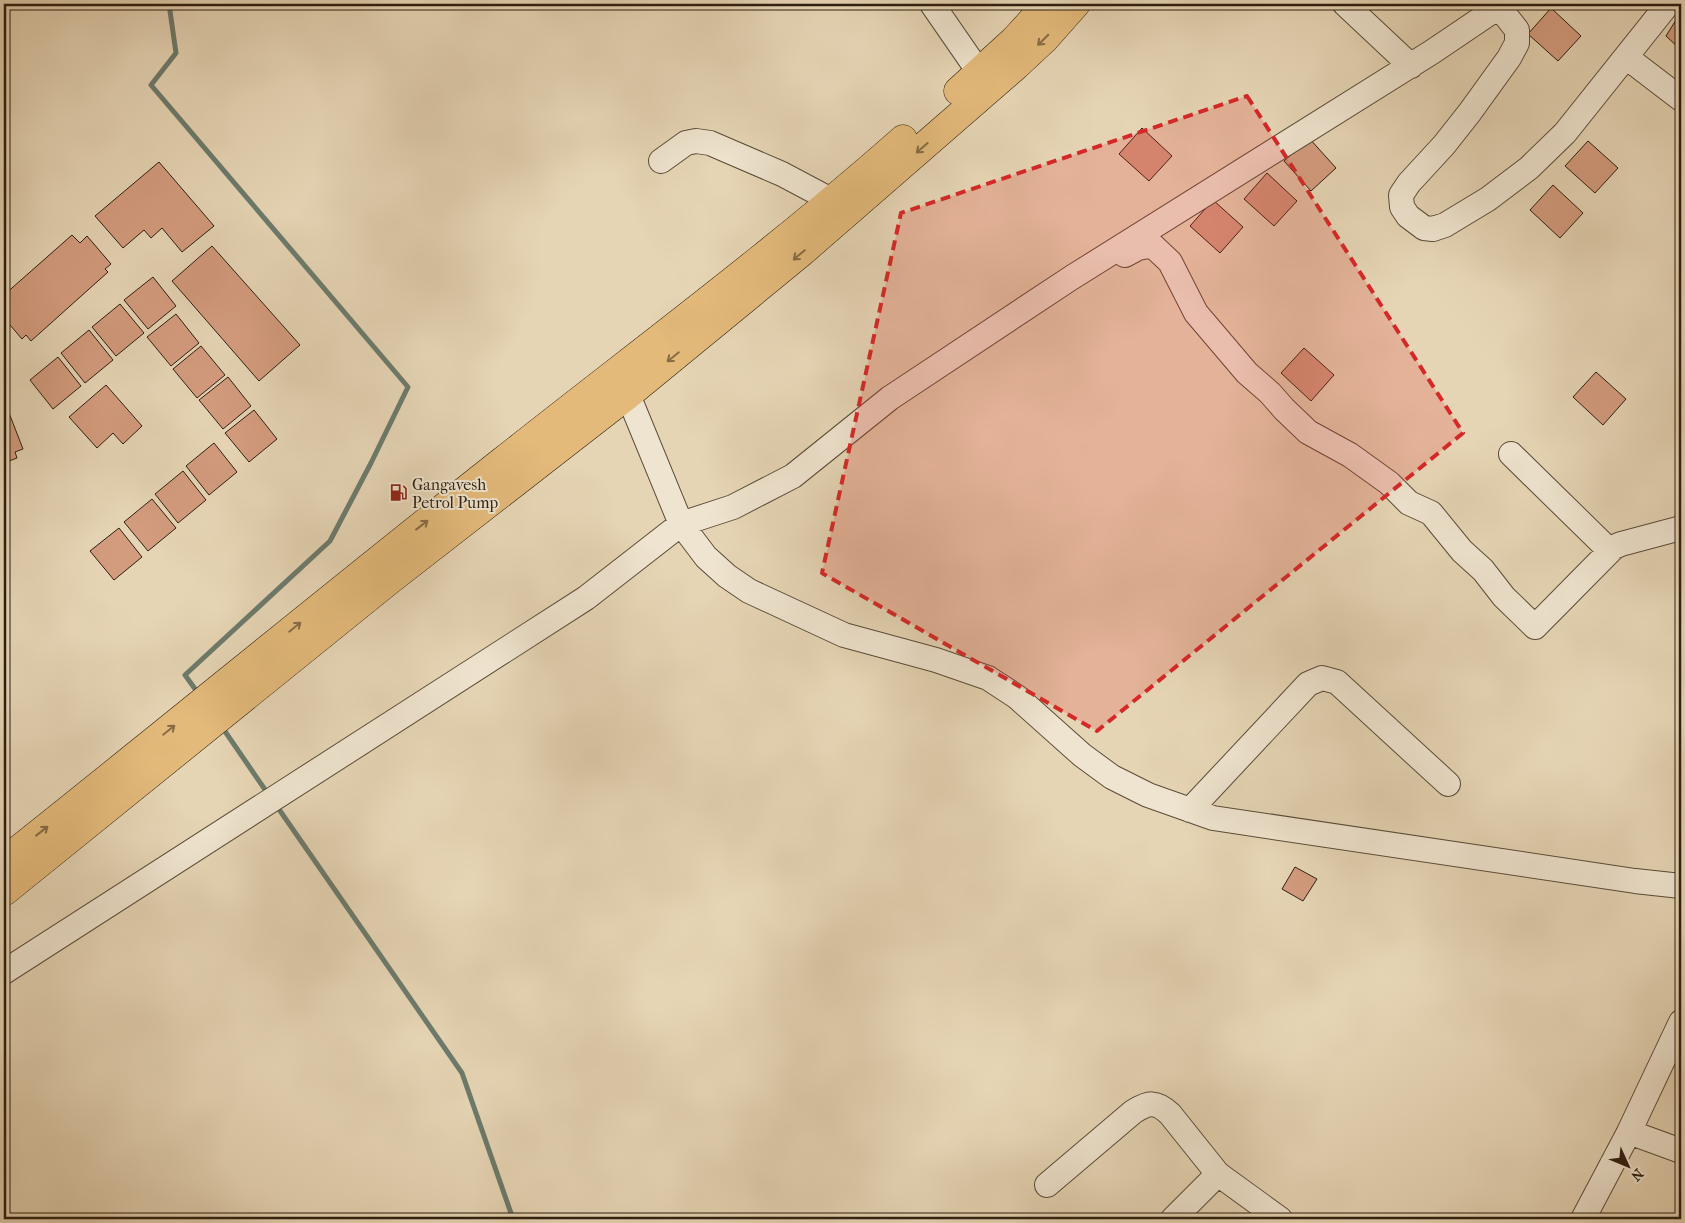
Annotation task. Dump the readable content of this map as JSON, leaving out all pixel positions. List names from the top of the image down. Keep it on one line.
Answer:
{"places":{"fuel station":["Gangavesh Petrol Pump"]},"north":"bottom right"}
